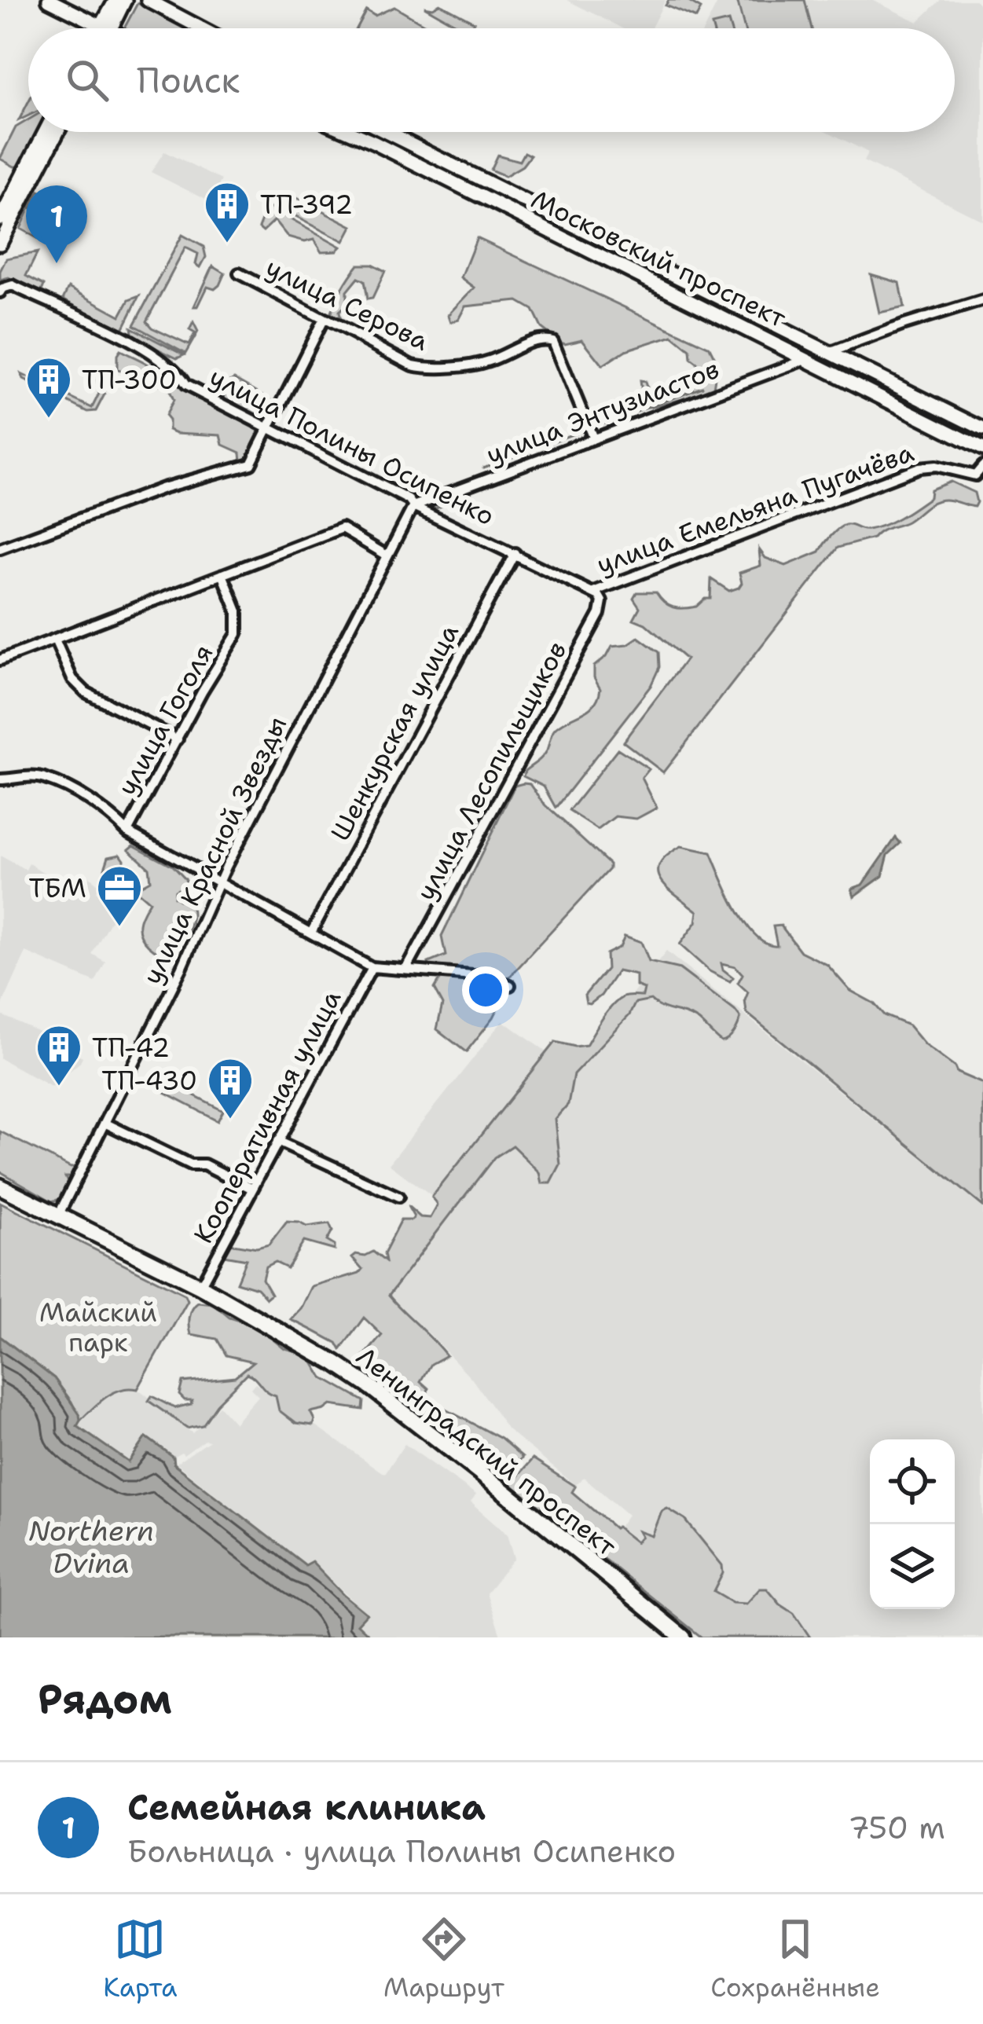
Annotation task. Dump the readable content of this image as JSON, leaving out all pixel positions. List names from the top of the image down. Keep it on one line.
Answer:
{"streets":{"main road":["Московский проспект","Ленинградский проспект"],"street":["улица Серова","улица Энтузиастов","улица Полины Осипенко","улица Емельяна Пугачёва","улица Гоголя","Шенкурская улица","улица Лесопильщиков","улица Красной Звезды","Кооперативная улица"]},"crossings":[["Московский проспект","улица Энтузиастов"],["улица Серова","улица Энтузиастов"],["улица Энтузиастов","улица Полины Осипенко"],["улица Энтузиастов","улица Красной Звезды"],["улица Полины Осипенко","улица Емельяна Пугачёва"],["улица Полины Осипенко","Шенкурская улица"],["улица Полины Осипенко","улица Лесопильщиков"],["улица Полины Осипенко","улица Красной Звезды"],["улица Емельяна Пугачёва","улица Лесопильщиков"],["улица Красной Звезды","Ленинградский проспект"],["Кооперативная улица","Ленинградский проспект"]],"water":["Northern Dvina"],"parks":["Майский парк"],"places":{"building":["ТП-392","ТП-300","ТП-42","ТП-430"],"office":["ТБМ"]},"page":{"search":"Поиск","pins":"1","heading":"Рядом","list":[{"mark":"1","name":"Семейная клиника","note":"Больница · улица Полины Осипенко","value":"750 m"}],"nav":["Карта","Маршрут","Сохранённые"]}}
